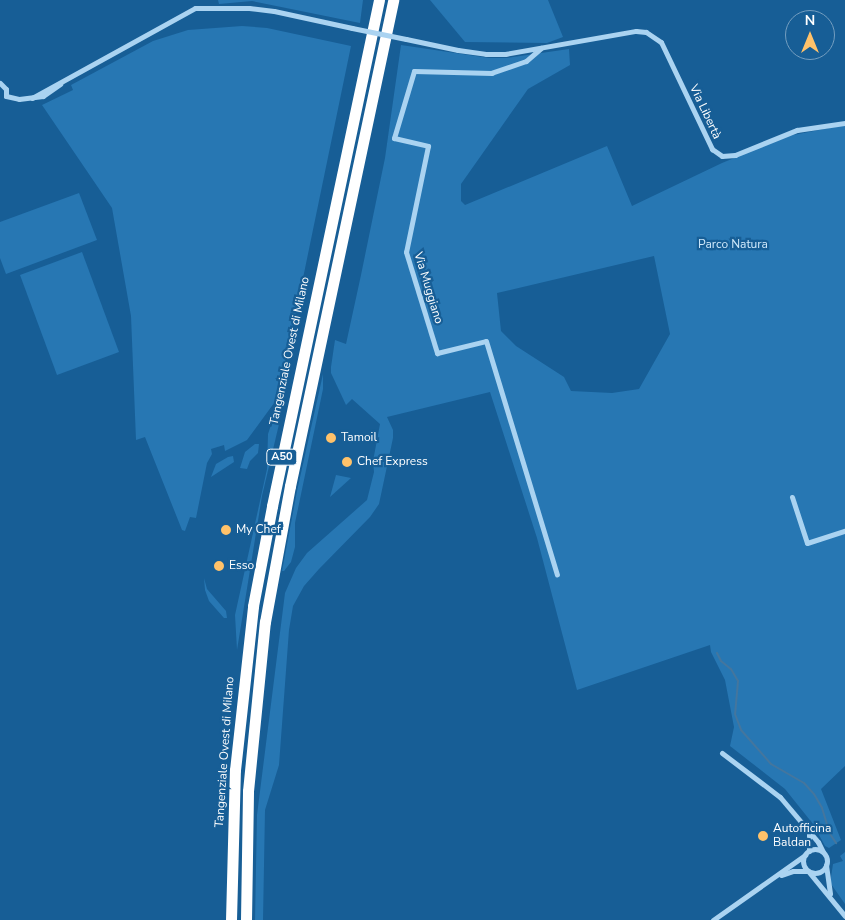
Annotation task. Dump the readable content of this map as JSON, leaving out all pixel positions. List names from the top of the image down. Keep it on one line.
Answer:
{"streets":{"highway":["Tangenziale Ovest di Milano","A50"],"street":["Via Libertà","Via Muggiano"]},"crossings":[["Via Libertà","Via Muggiano"]],"parks":["Parco Natura"],"places":["Tamoil","Chef Express","My Chef","Esso","Autofficina Baldan"],"north":"top"}
